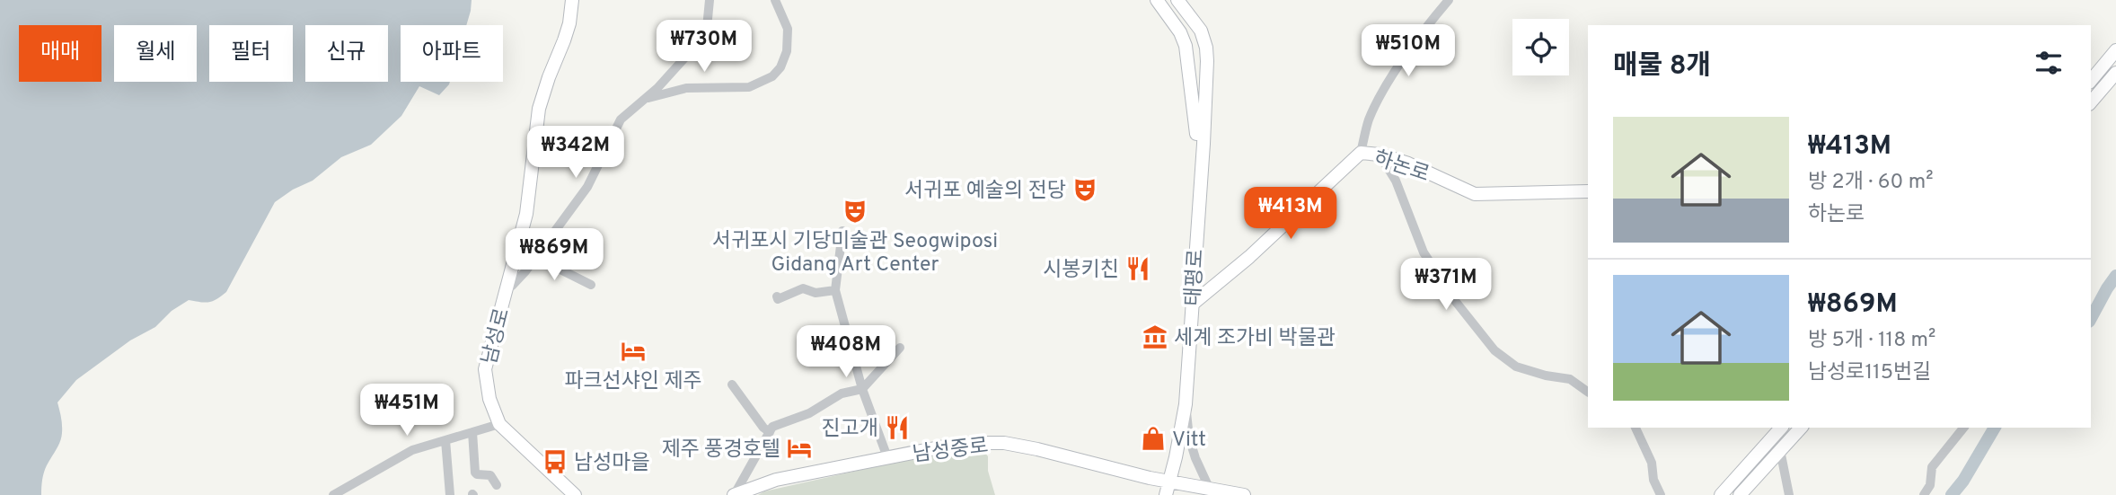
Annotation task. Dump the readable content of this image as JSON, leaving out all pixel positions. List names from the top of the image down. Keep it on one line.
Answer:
{"streets":{"street":["하논로","태평로","남성로","남성중로"]},"crossings":[["하논로","태평로"],["태평로","남성중로"]],"places":{"theatre":["서귀포 예술의 전당","서귀포시 기당미술관 Seogwiposi Gidang Art Center"],"restaurant":["시봉키친","진고개"],"museum":["세계 조가비 박물관"],"hotel":["파크선샤인 제주","제주 풍경호텔"],"shop":["Vitt"],"bus stop":["남성마을"]},"page":{"price":["₩730M","₩510M","₩342M","₩413M","₩869M","₩371M","₩408M","₩451M"],"chip":["매매","월세","필터","신규","아파트"],"heading":"매물 8개","list":[{"name":"₩413M","note":"방 2개 · 60 m² · 하논로"},{"name":"₩869M","note":"방 5개 · 118 m² · 남성로115번길"}]}}
